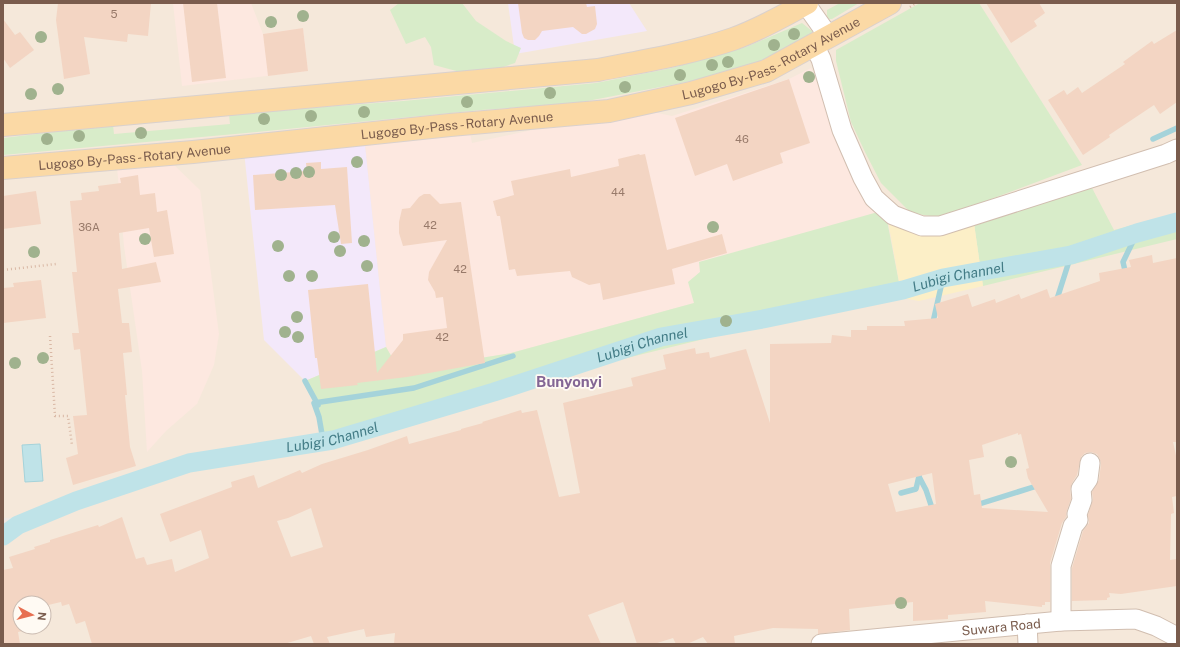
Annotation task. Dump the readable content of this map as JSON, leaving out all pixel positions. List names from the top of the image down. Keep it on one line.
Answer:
{"streets":{"main road":["Lugogo By-Pass - Rotary Avenue"],"street":["Suwara Road"]},"districts":["Bunyonyi"],"water":["Lubigi Channel"],"house_numbers":["5","46","44","42","36A","42","42"],"north":"right"}
